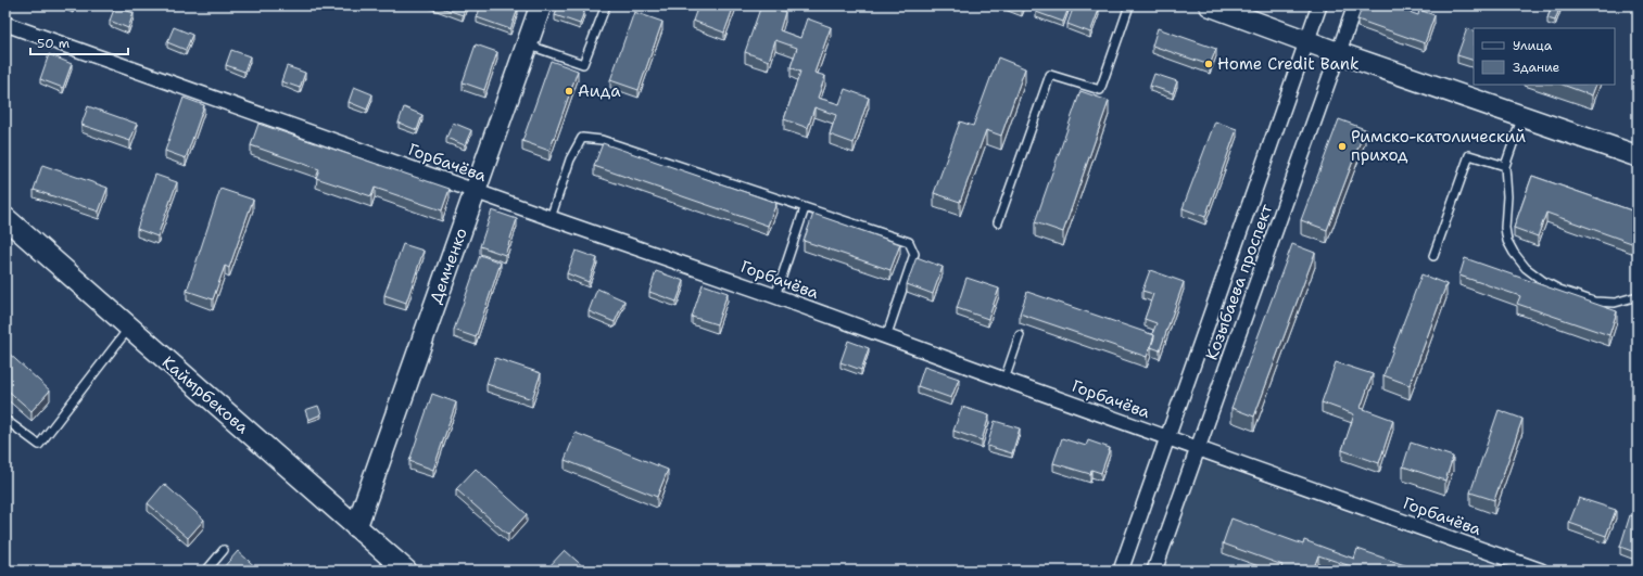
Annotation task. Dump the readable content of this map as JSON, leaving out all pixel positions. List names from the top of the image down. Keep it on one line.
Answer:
{"streets":{"street":["Горбачёва","Демченко","Козыбаева проспект","Кайырбекова"]},"crossings":[["Горбачёва","Демченко"],["Горбачёва","Козыбаева проспект"],["Демченко","Кайырбекова"]],"places":["Home Credit Bank","Аида","Римско-католический приход"],"legend":["Улица","Здание"],"scale_bar":"50 m"}
